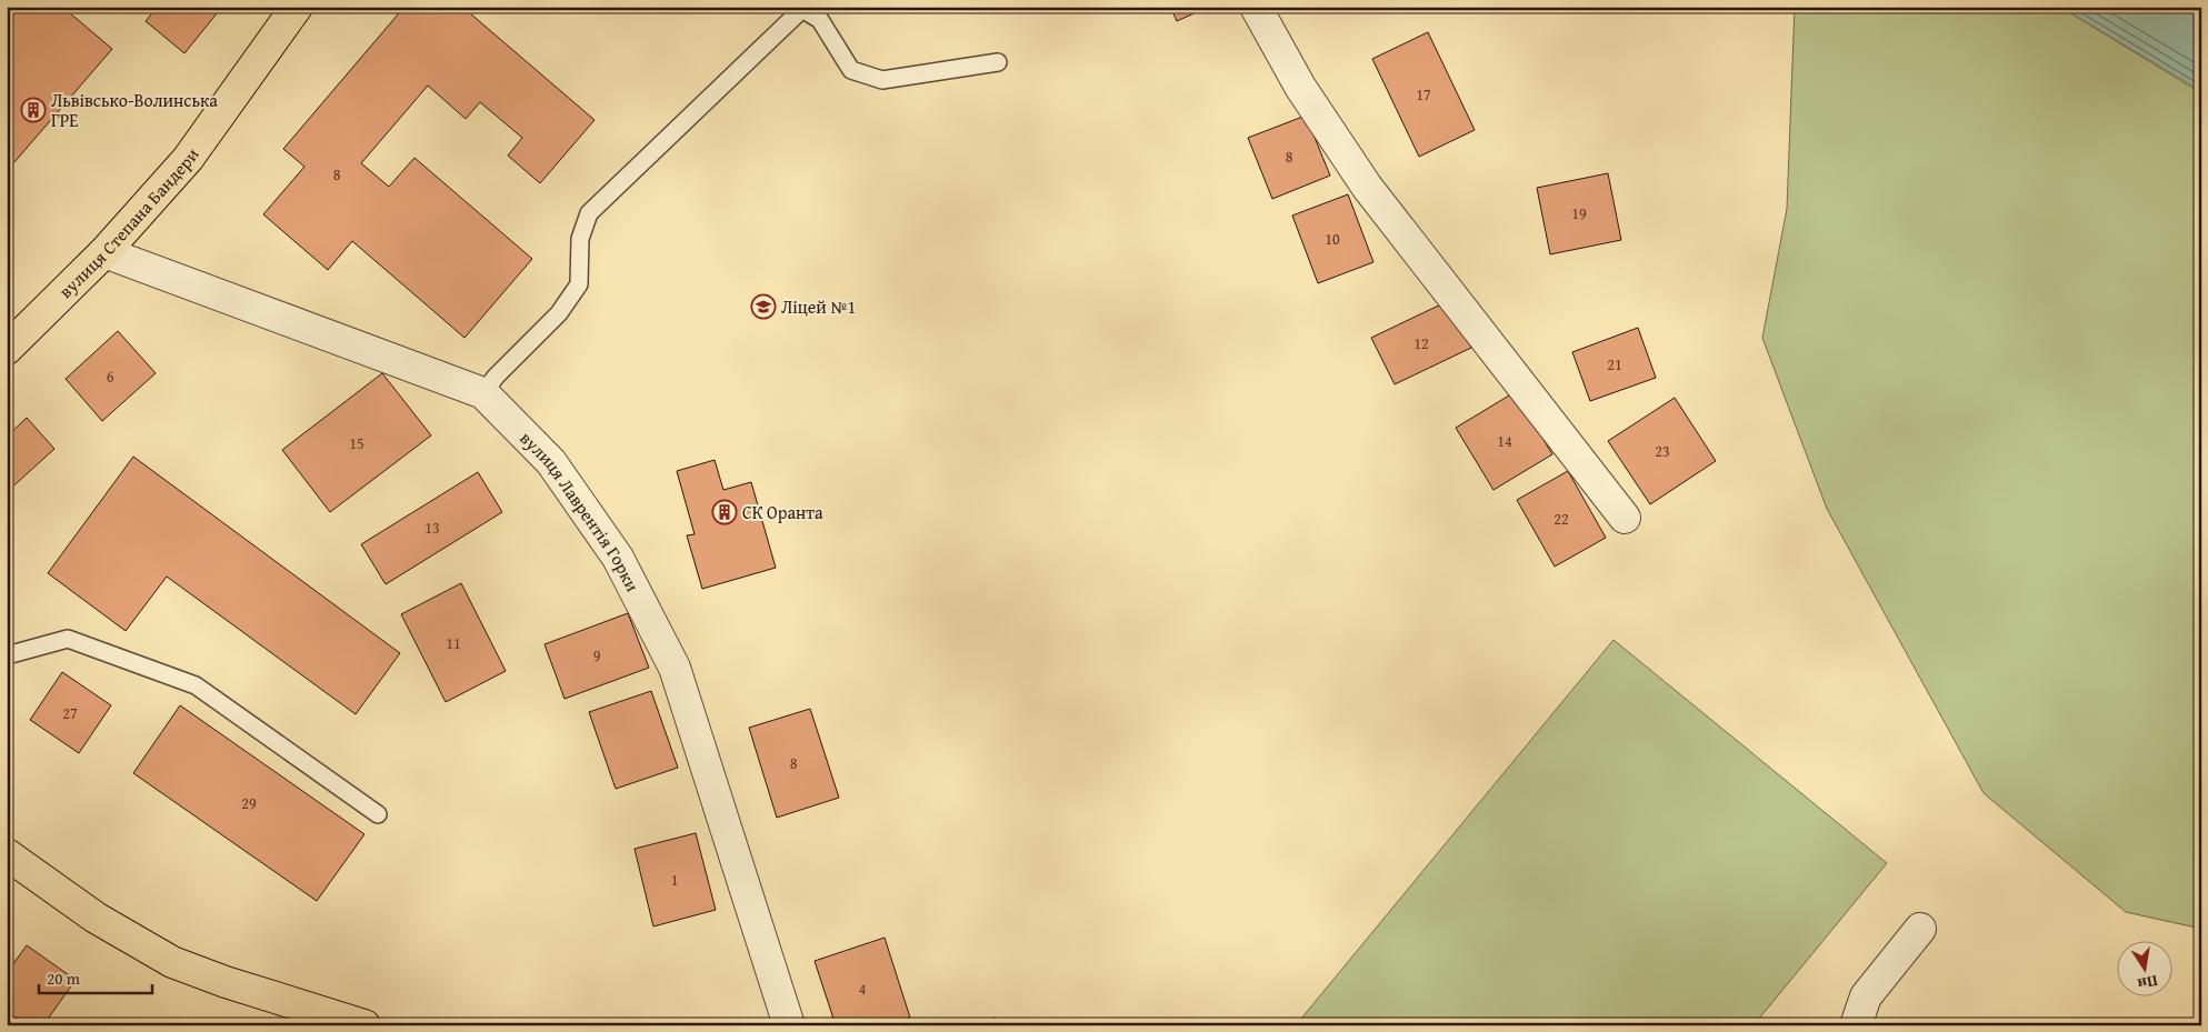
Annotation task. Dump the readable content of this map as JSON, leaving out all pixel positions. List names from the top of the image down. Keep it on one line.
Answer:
{"streets":{"main road":["вулиця Степана Бандери"],"street":["вулиця Лаврентія Горки"]},"crossings":[["вулиця Степана Бандери","вулиця Лаврентія Горки"]],"places":{"building":["Львівсько-Волинська ГРЕ","СК Оранта"],"school or university":["Ліцей №1"]},"house_numbers":["17","8","8","19","10","12","21","6","14","15","23","22","13","11","9","27","8","29","1","4"],"scale_bar":"20 m","north":"bottom"}
